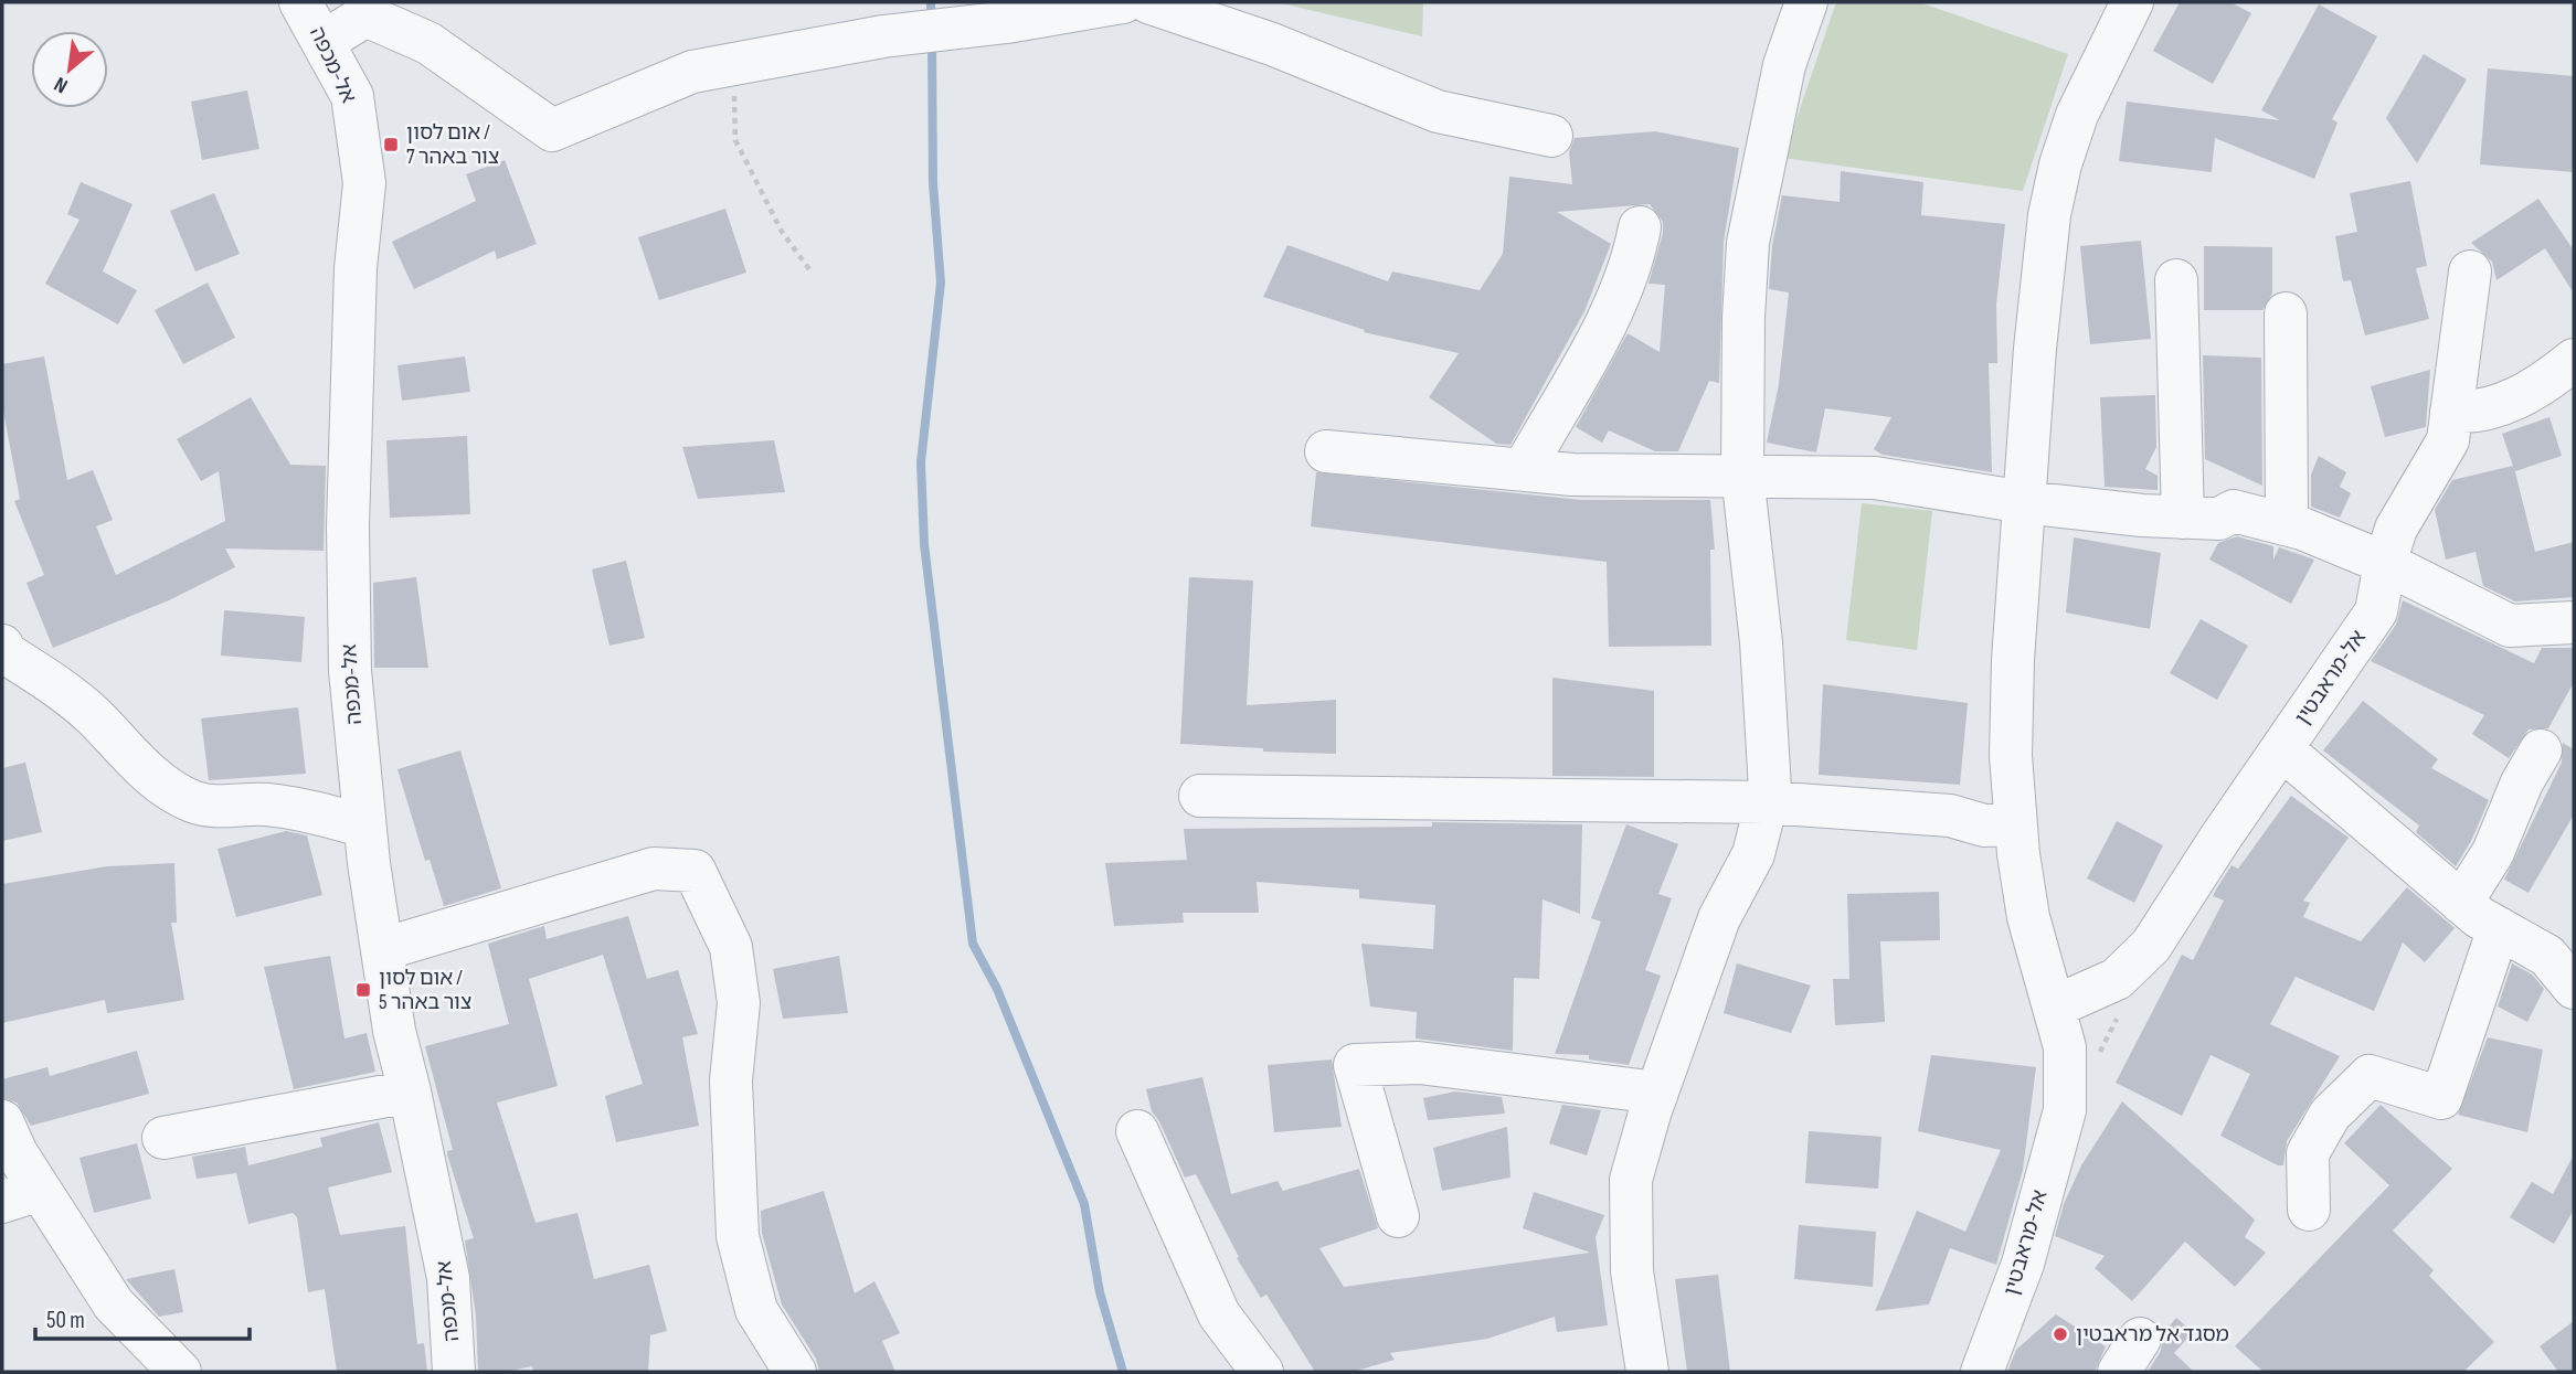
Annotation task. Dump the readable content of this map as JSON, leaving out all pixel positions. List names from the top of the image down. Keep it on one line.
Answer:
{"streets":{"street":["אל-מכפה","אל-מראבטין"]},"places":{"transit":["אום לסון / צור באהר 7","אום לסון / צור באהר 5"],"other":["מסגד אל מראבטין"]},"scale_bar":"50 m","north":"bottom left"}
